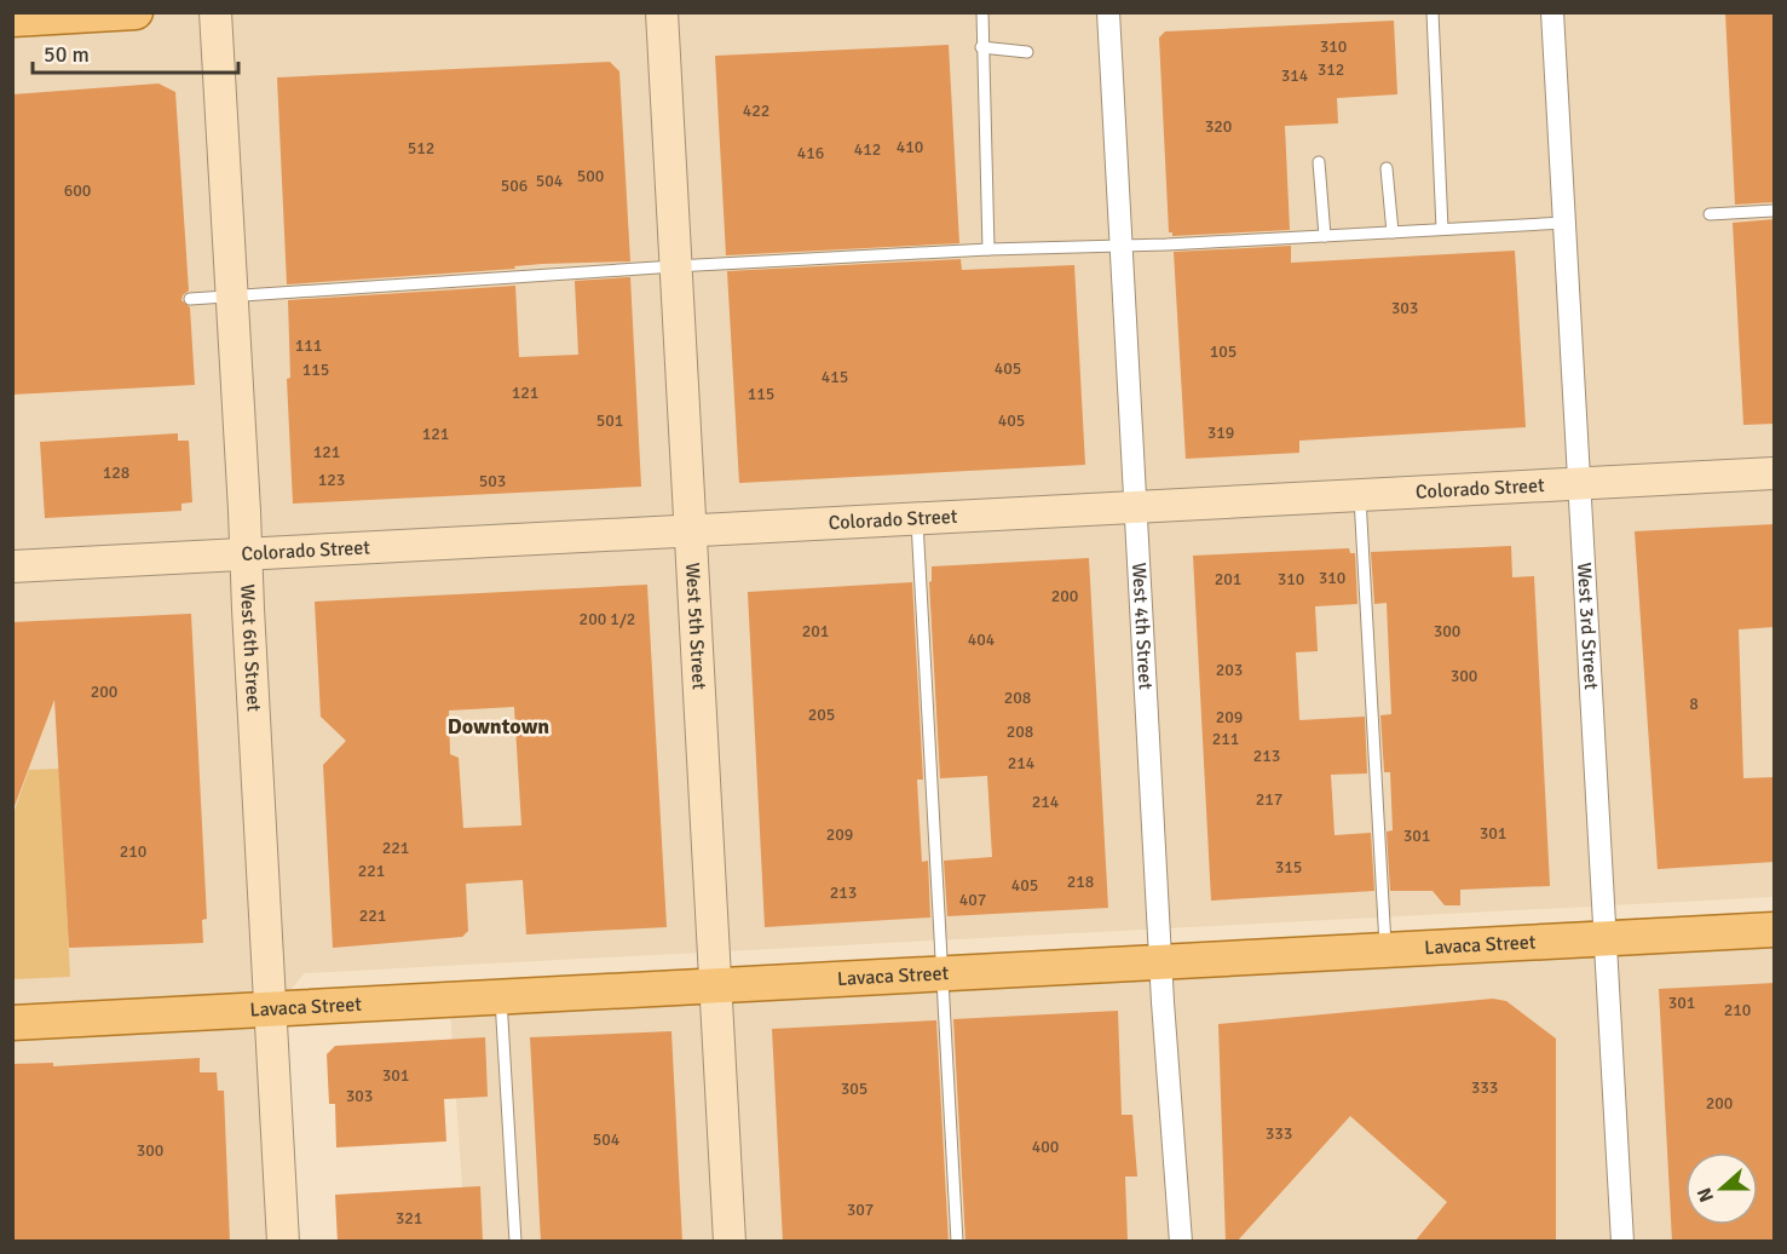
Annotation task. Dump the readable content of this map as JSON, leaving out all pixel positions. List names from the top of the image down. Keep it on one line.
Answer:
{"streets":{"main road":["Colorado Street","West 5th Street","West 6th Street","Lavaca Street"],"street":["West 4th Street","West 3rd Street"]},"crossings":[["Colorado Street","West 5th Street"],["Colorado Street","West 4th Street"],["Colorado Street","West 3rd Street"],["Colorado Street","West 6th Street"],["West 5th Street","Lavaca Street"],["West 4th Street","Lavaca Street"],["West 3rd Street","Lavaca Street"],["West 6th Street","Lavaca Street"]],"districts":["Downtown"],"house_numbers":["310","312","314","422","320","410","512","412","416","500","504","506","600","303","111","105","405","115","415","121","115","501","405","319","121","121","128","123","503","310","201","310","200","200 1/2","201","300","404","203","300","200","208","8","205","209","208","211","213","214","217","214","301","209","301","221","210","315","221","218","405","213","407","221","301","210","301","333","305","303","200","333","504","400","300","307","321"],"scale_bar":"50 m","north":"left"}
